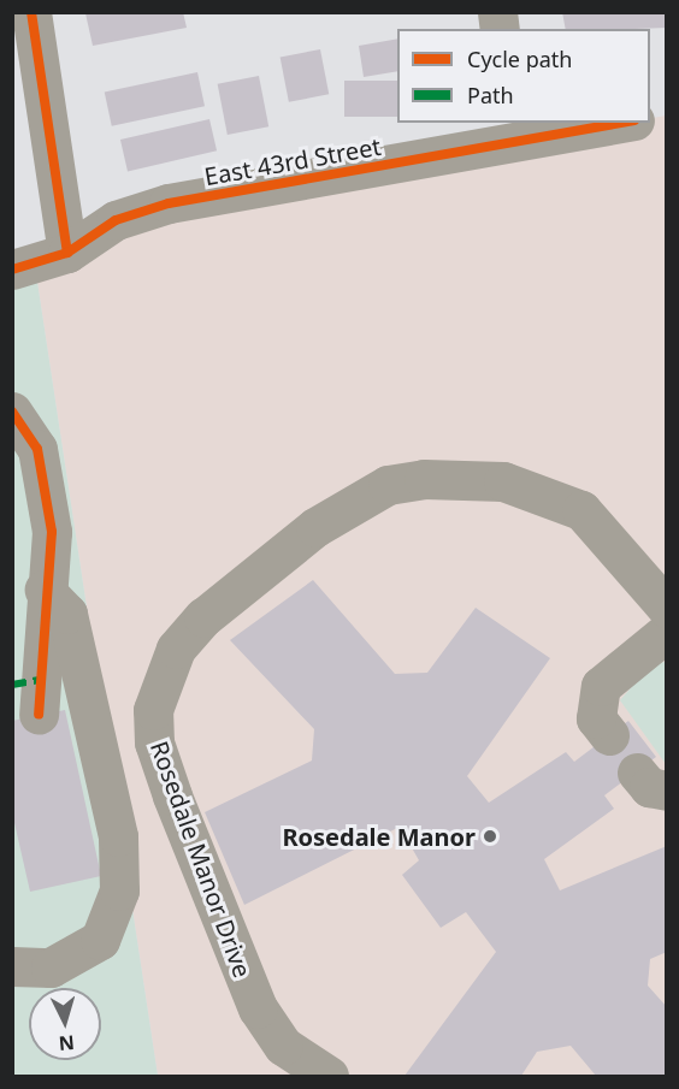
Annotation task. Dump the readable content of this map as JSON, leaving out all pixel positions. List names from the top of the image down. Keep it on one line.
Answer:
{"streets":{"street":["East 43rd Street","Rosedale Manor Drive"]},"places":["Rosedale Manor"],"legend":["Cycle path","Path"],"north":"bottom"}
